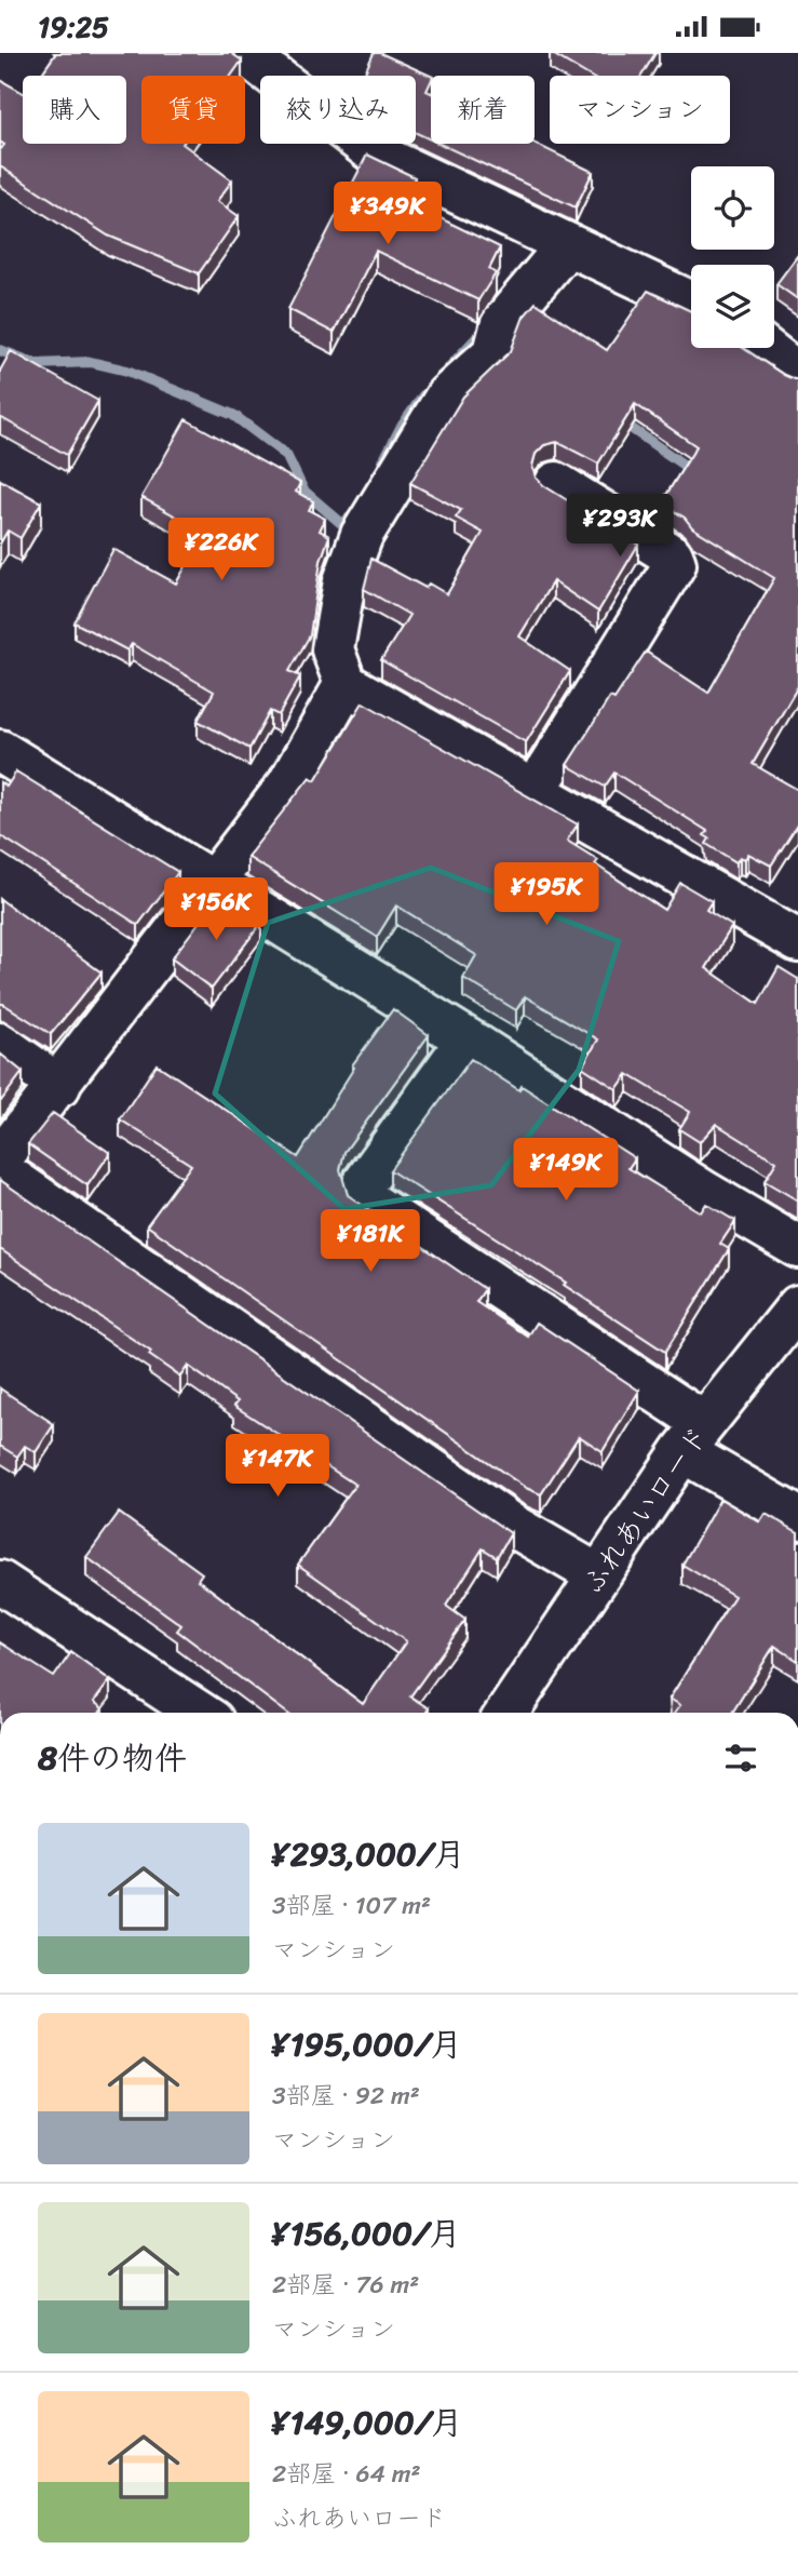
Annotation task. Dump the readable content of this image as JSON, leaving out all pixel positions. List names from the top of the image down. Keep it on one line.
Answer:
{"streets":{"street":["ふれあいロード"]},"page":{"status":"19:25","chip":["購入","賃貸","絞り込み","新着","マンション"],"price":["¥349K","¥293K","¥226K","¥195K","¥156K","¥149K","¥181K","¥147K"],"heading":"8件の物件","list":[{"name":"¥293,000/月","note":"3部屋 · 107 m² · マンション"},{"name":"¥195,000/月","note":"3部屋 · 92 m² · マンション"},{"name":"¥156,000/月","note":"2部屋 · 76 m² · マンション"},{"name":"¥149,000/月","note":"2部屋 · 64 m² · ふれあいロード"}]}}
